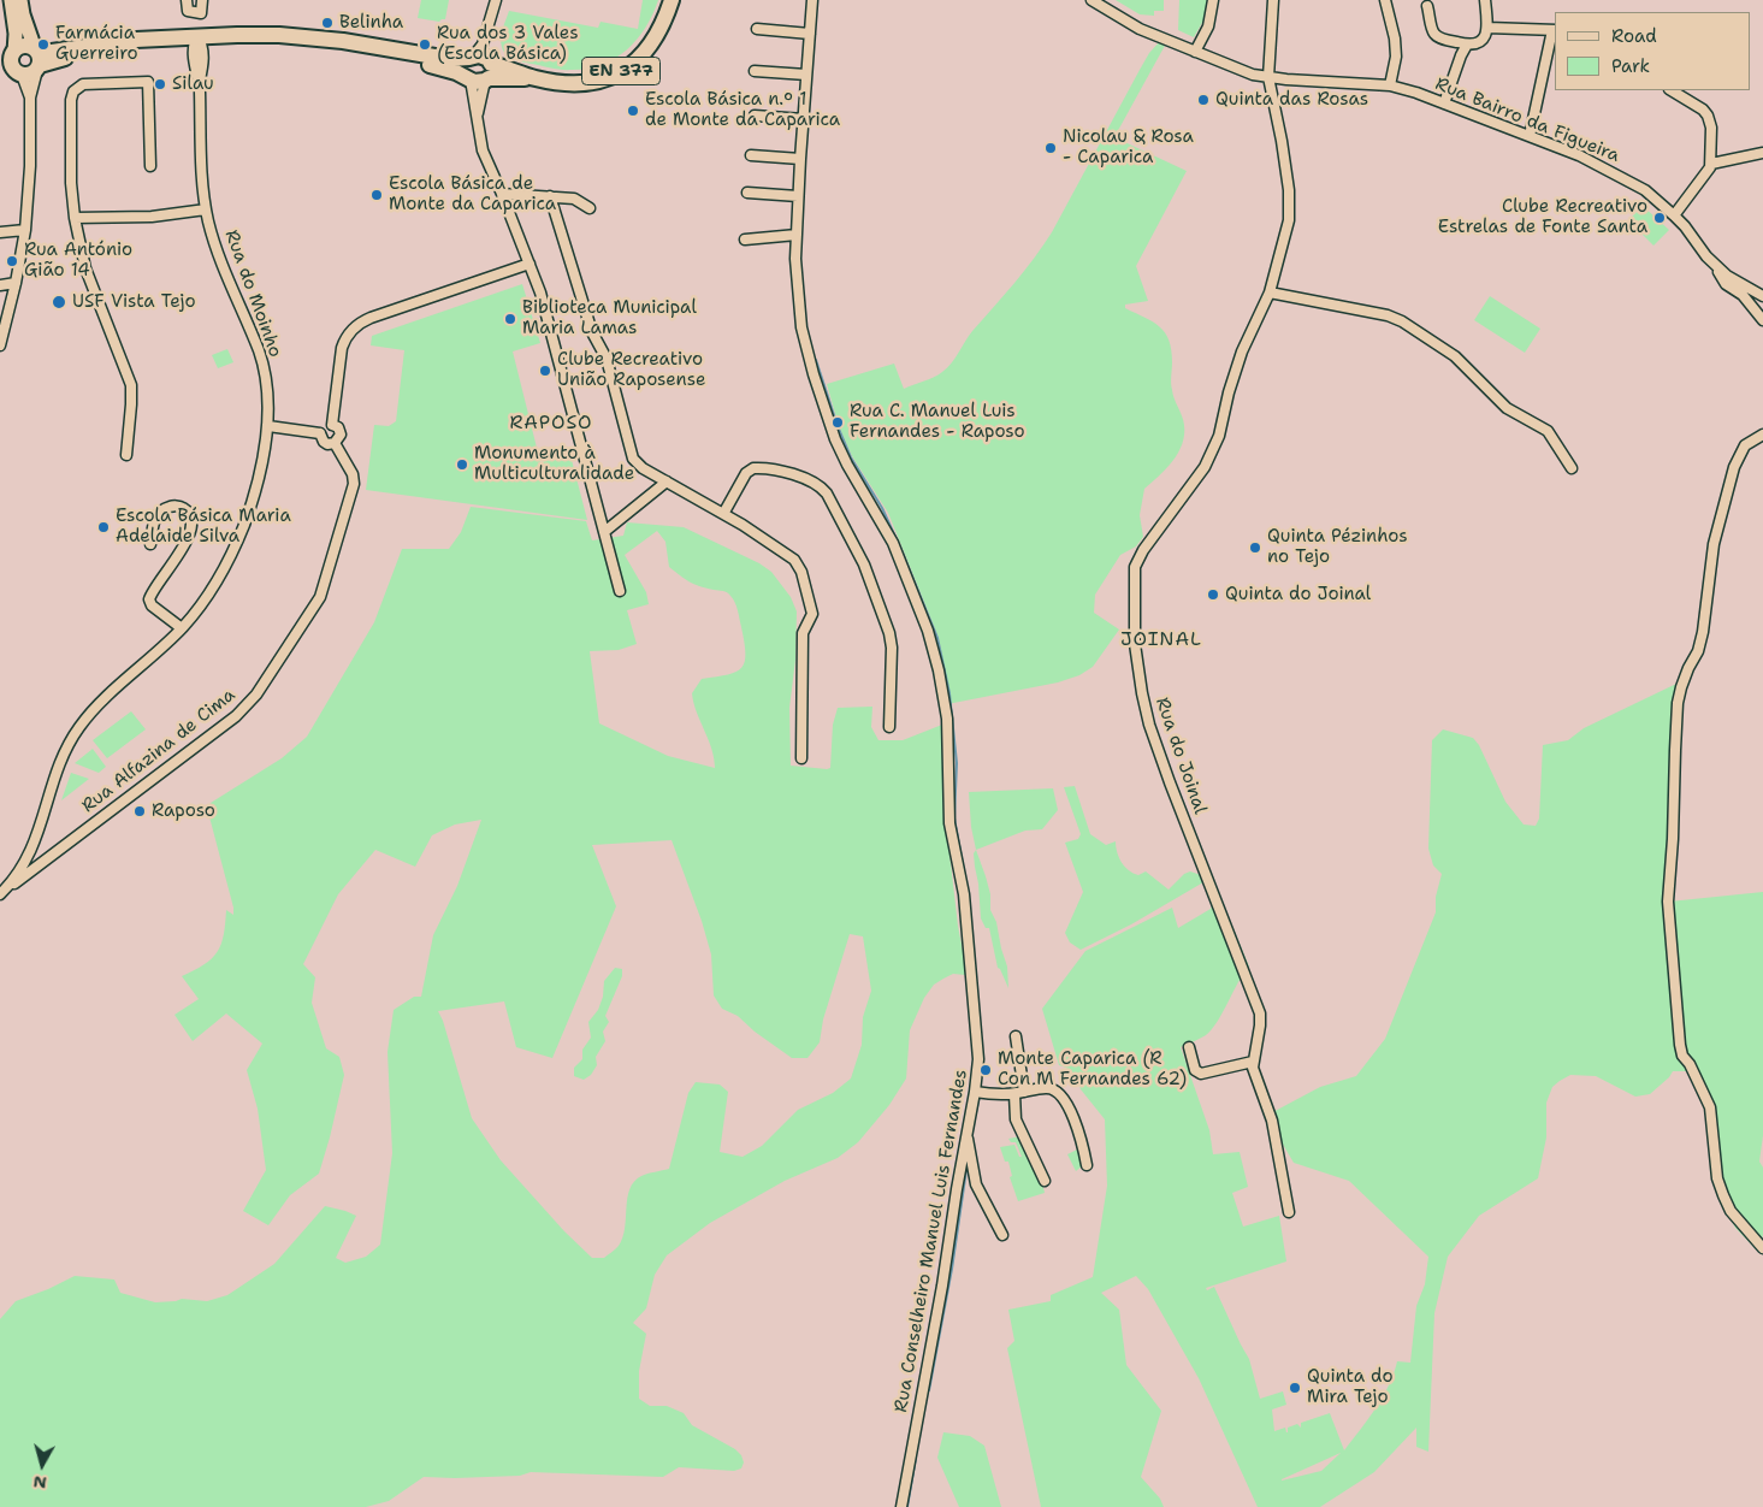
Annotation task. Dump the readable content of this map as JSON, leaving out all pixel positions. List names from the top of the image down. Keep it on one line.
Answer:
{"streets":{"main road":["EN 377"],"street":["Rua Bairro da Figueira","Rua do Moinho","Rua Alfazina de Cima","Rua do Joinal","Rua Conselheiro Manuel Luis Fernandes"]},"crossings":[["EN 377","Rua do Moinho"],["Rua Bairro da Figueira","Rua do Joinal"],["Rua do Moinho","Rua Alfazina de Cima"]],"districts":["RAPOSO","JOINAL"],"places":["Belinha","Farmácia Guerreiro","Rua dos 3 Vales (Escola Básica)","Silau","Quinta das Rosas","Escola Básica n.º 1 de Monte da Caparica","Nicolau & Rosa - Caparica","Escola Básica de Monte da Caparica","Clube Recreativo Estrelas de Fonte Santa","Rua António Gião 14","USF Vista Tejo","Biblioteca Municipal Maria Lamas","Clube Recreativo União Raposense","Rua C. Manuel Luis Fernandes - Raposo","Monumento à Multiculturalidade","Escola Básica Maria Adelaide Silva","Quinta Pézinhos no Tejo","Quinta do Joinal","Raposo","Monte Caparica (R Con M Fernandes 62)","Quinta do Mira Tejo"],"legend":["Road","Park"],"north":"bottom"}
